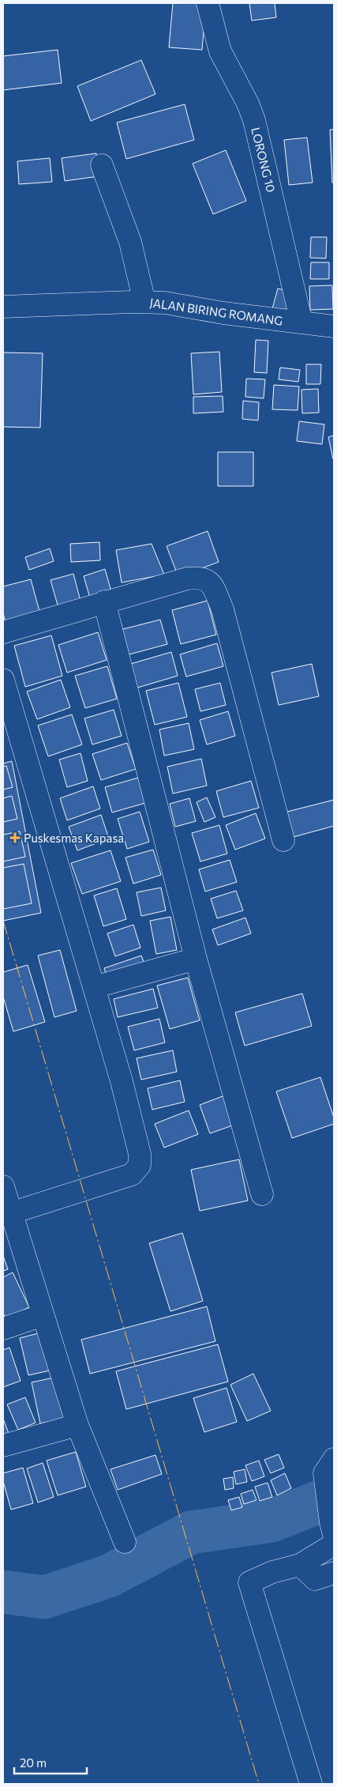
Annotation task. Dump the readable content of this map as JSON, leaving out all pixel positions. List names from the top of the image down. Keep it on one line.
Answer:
{"streets":{"street":["LORONG 10","JALAN BIRING ROMANG"]},"crossings":[["LORONG 10","JALAN BIRING ROMANG"]],"places":{"health":["Puskesmas Kapasa"]},"scale_bar":"20 m"}
